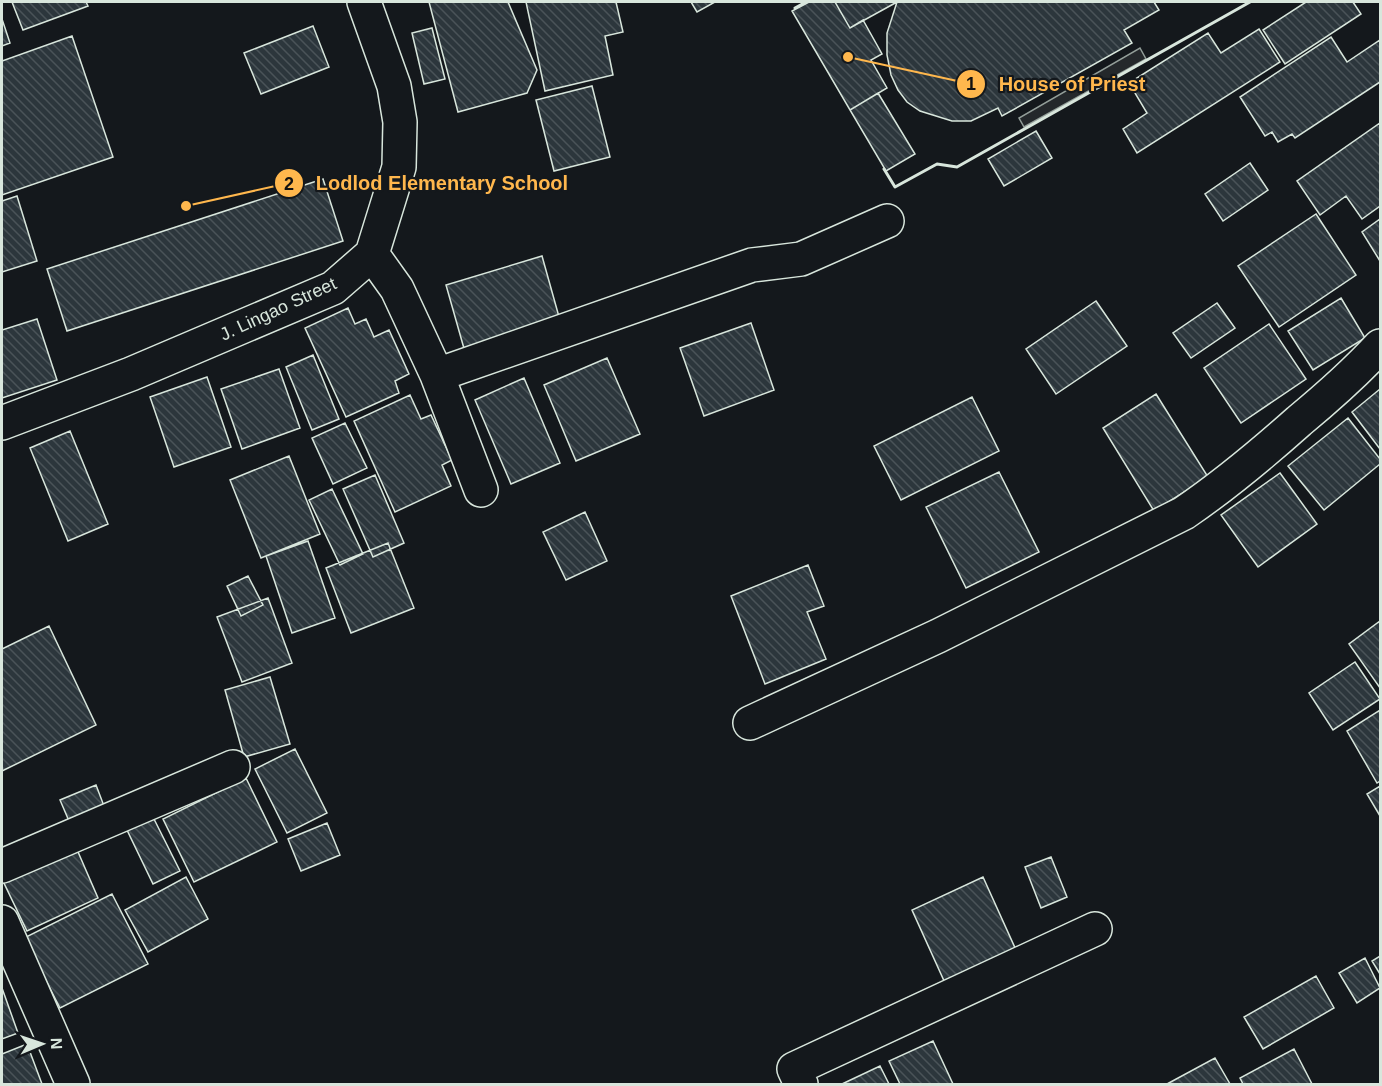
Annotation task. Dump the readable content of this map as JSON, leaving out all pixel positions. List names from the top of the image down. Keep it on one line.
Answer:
{"streets":{"street":["J. Lingao Street"]},"places":["House of Priest","Lodlod Elementary School"],"north":"right"}
